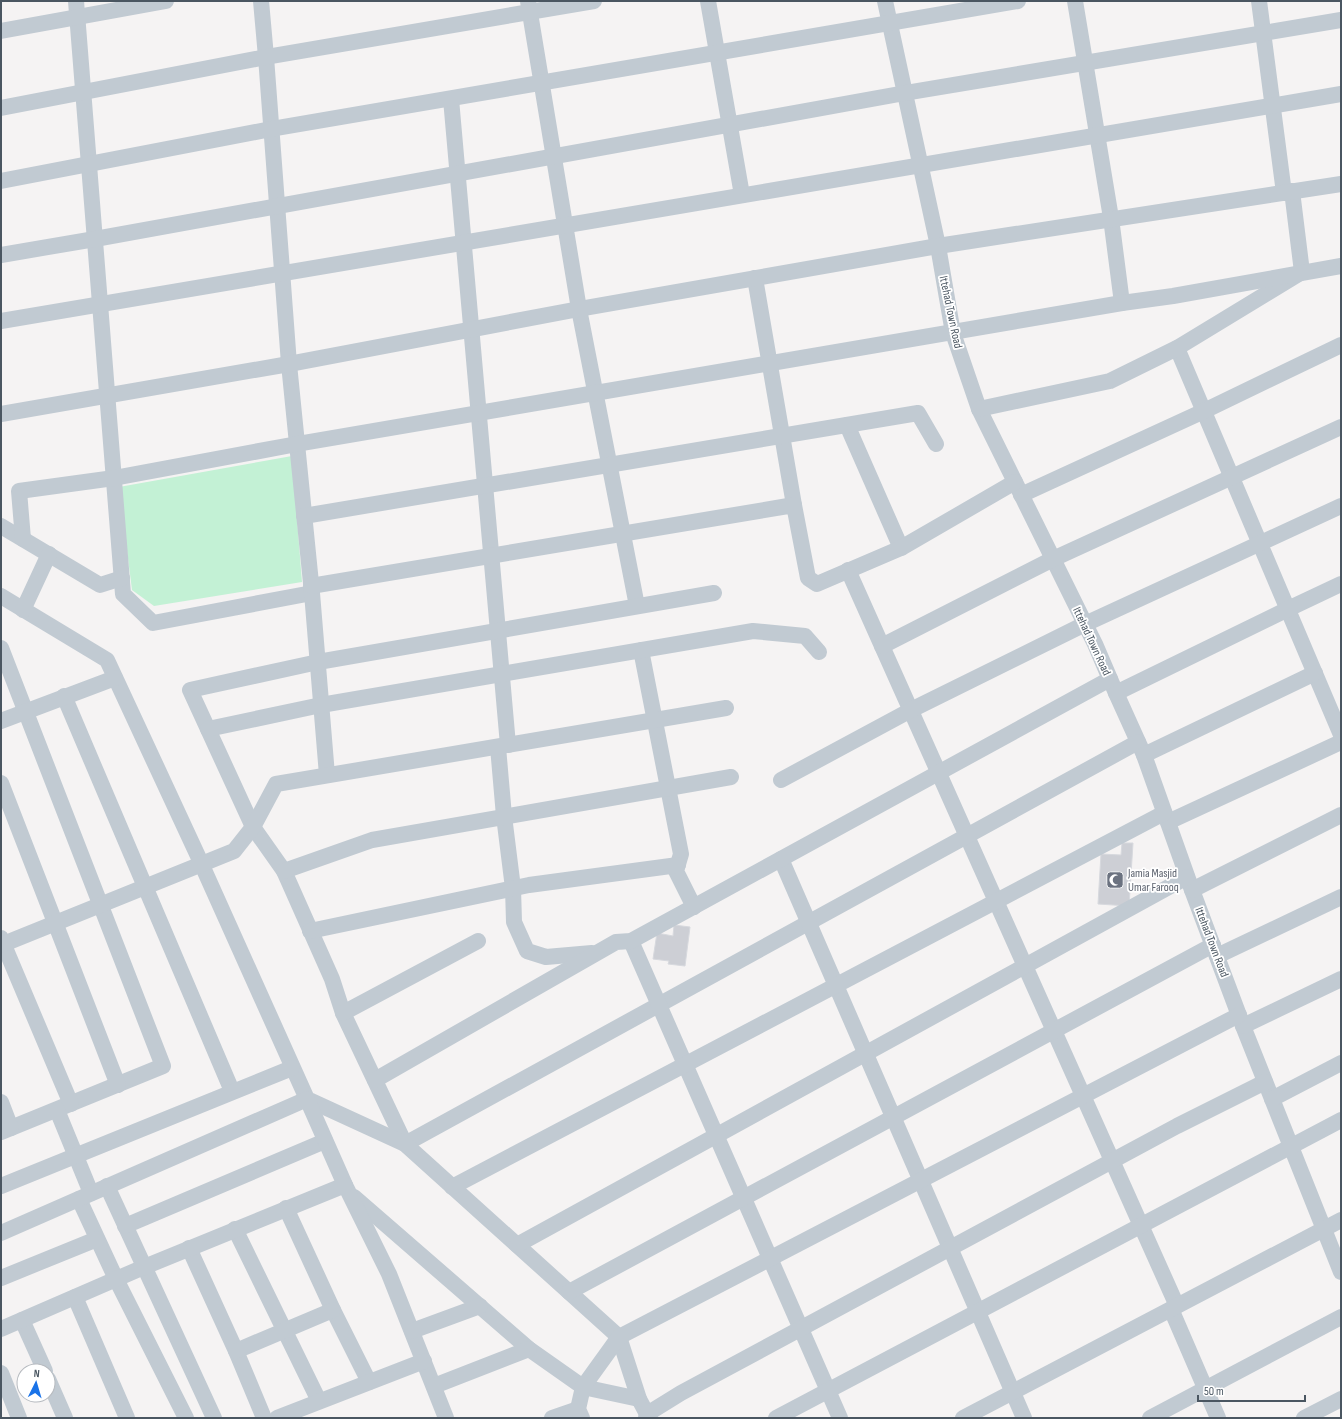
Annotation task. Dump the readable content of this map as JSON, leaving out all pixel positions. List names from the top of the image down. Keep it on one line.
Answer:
{"streets":{"street":["Ittehad Town Road"]},"places":{"mosque":["Jamia Masjid Umar Farooq"]},"scale_bar":"50 m","north":"top"}
